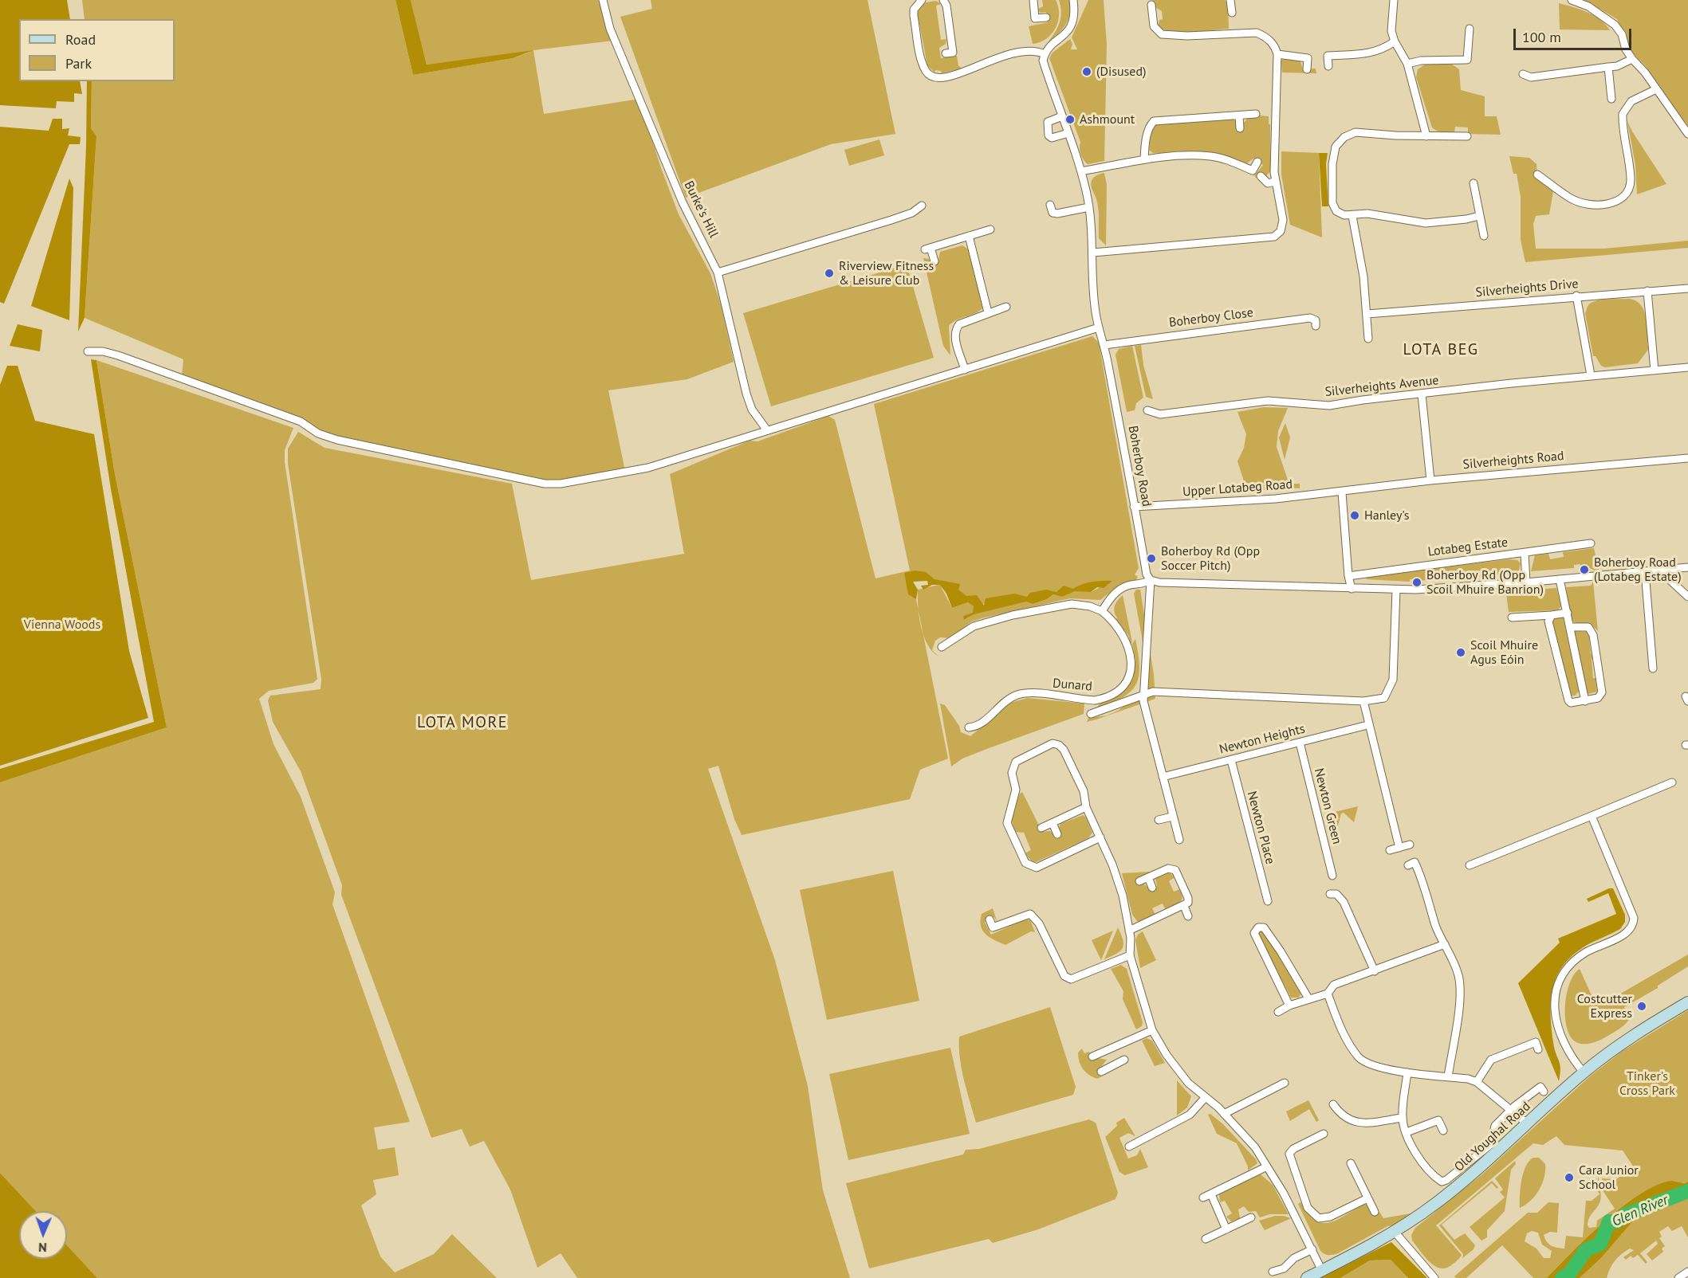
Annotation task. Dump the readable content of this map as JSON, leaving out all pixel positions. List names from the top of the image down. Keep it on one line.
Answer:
{"streets":{"main road":["Old Youghal Road"],"street":["Burke's Hill","Silverheights Drive","Boherboy Close","Silverheights Avenue","Silverheights Road","Boherboy Road","Upper Lotabeg Road","Lotabeg Estate","Dunard","Newton Heights","Newton Green","Newton Place"]},"crossings":[["Boherboy Close","Boherboy Road"],["Silverheights Road","Upper Lotabeg Road"],["Boherboy Road","Upper Lotabeg Road"],["Newton Heights","Newton Green"],["Newton Heights","Newton Place"]],"districts":["LOTA BEG","LOTA MORE"],"water":["Glen River"],"parks":["Vienna Woods","Tinker's Cross Park"],"places":["(Disused)","Ashmount","Riverview Fitness & Leisure Club","Hanley's","Boherboy Rd (Opp Soccer Pitch)","Boherboy Road (Lotabeg Estate)","Boherboy Rd (Opp Scoil Mhuire Banrion)","Scoil Mhuire Agus Eóin","Costcutter Express","Cara Junior School"],"legend":["Road","Park"],"scale_bar":"100 m","north":"bottom"}
